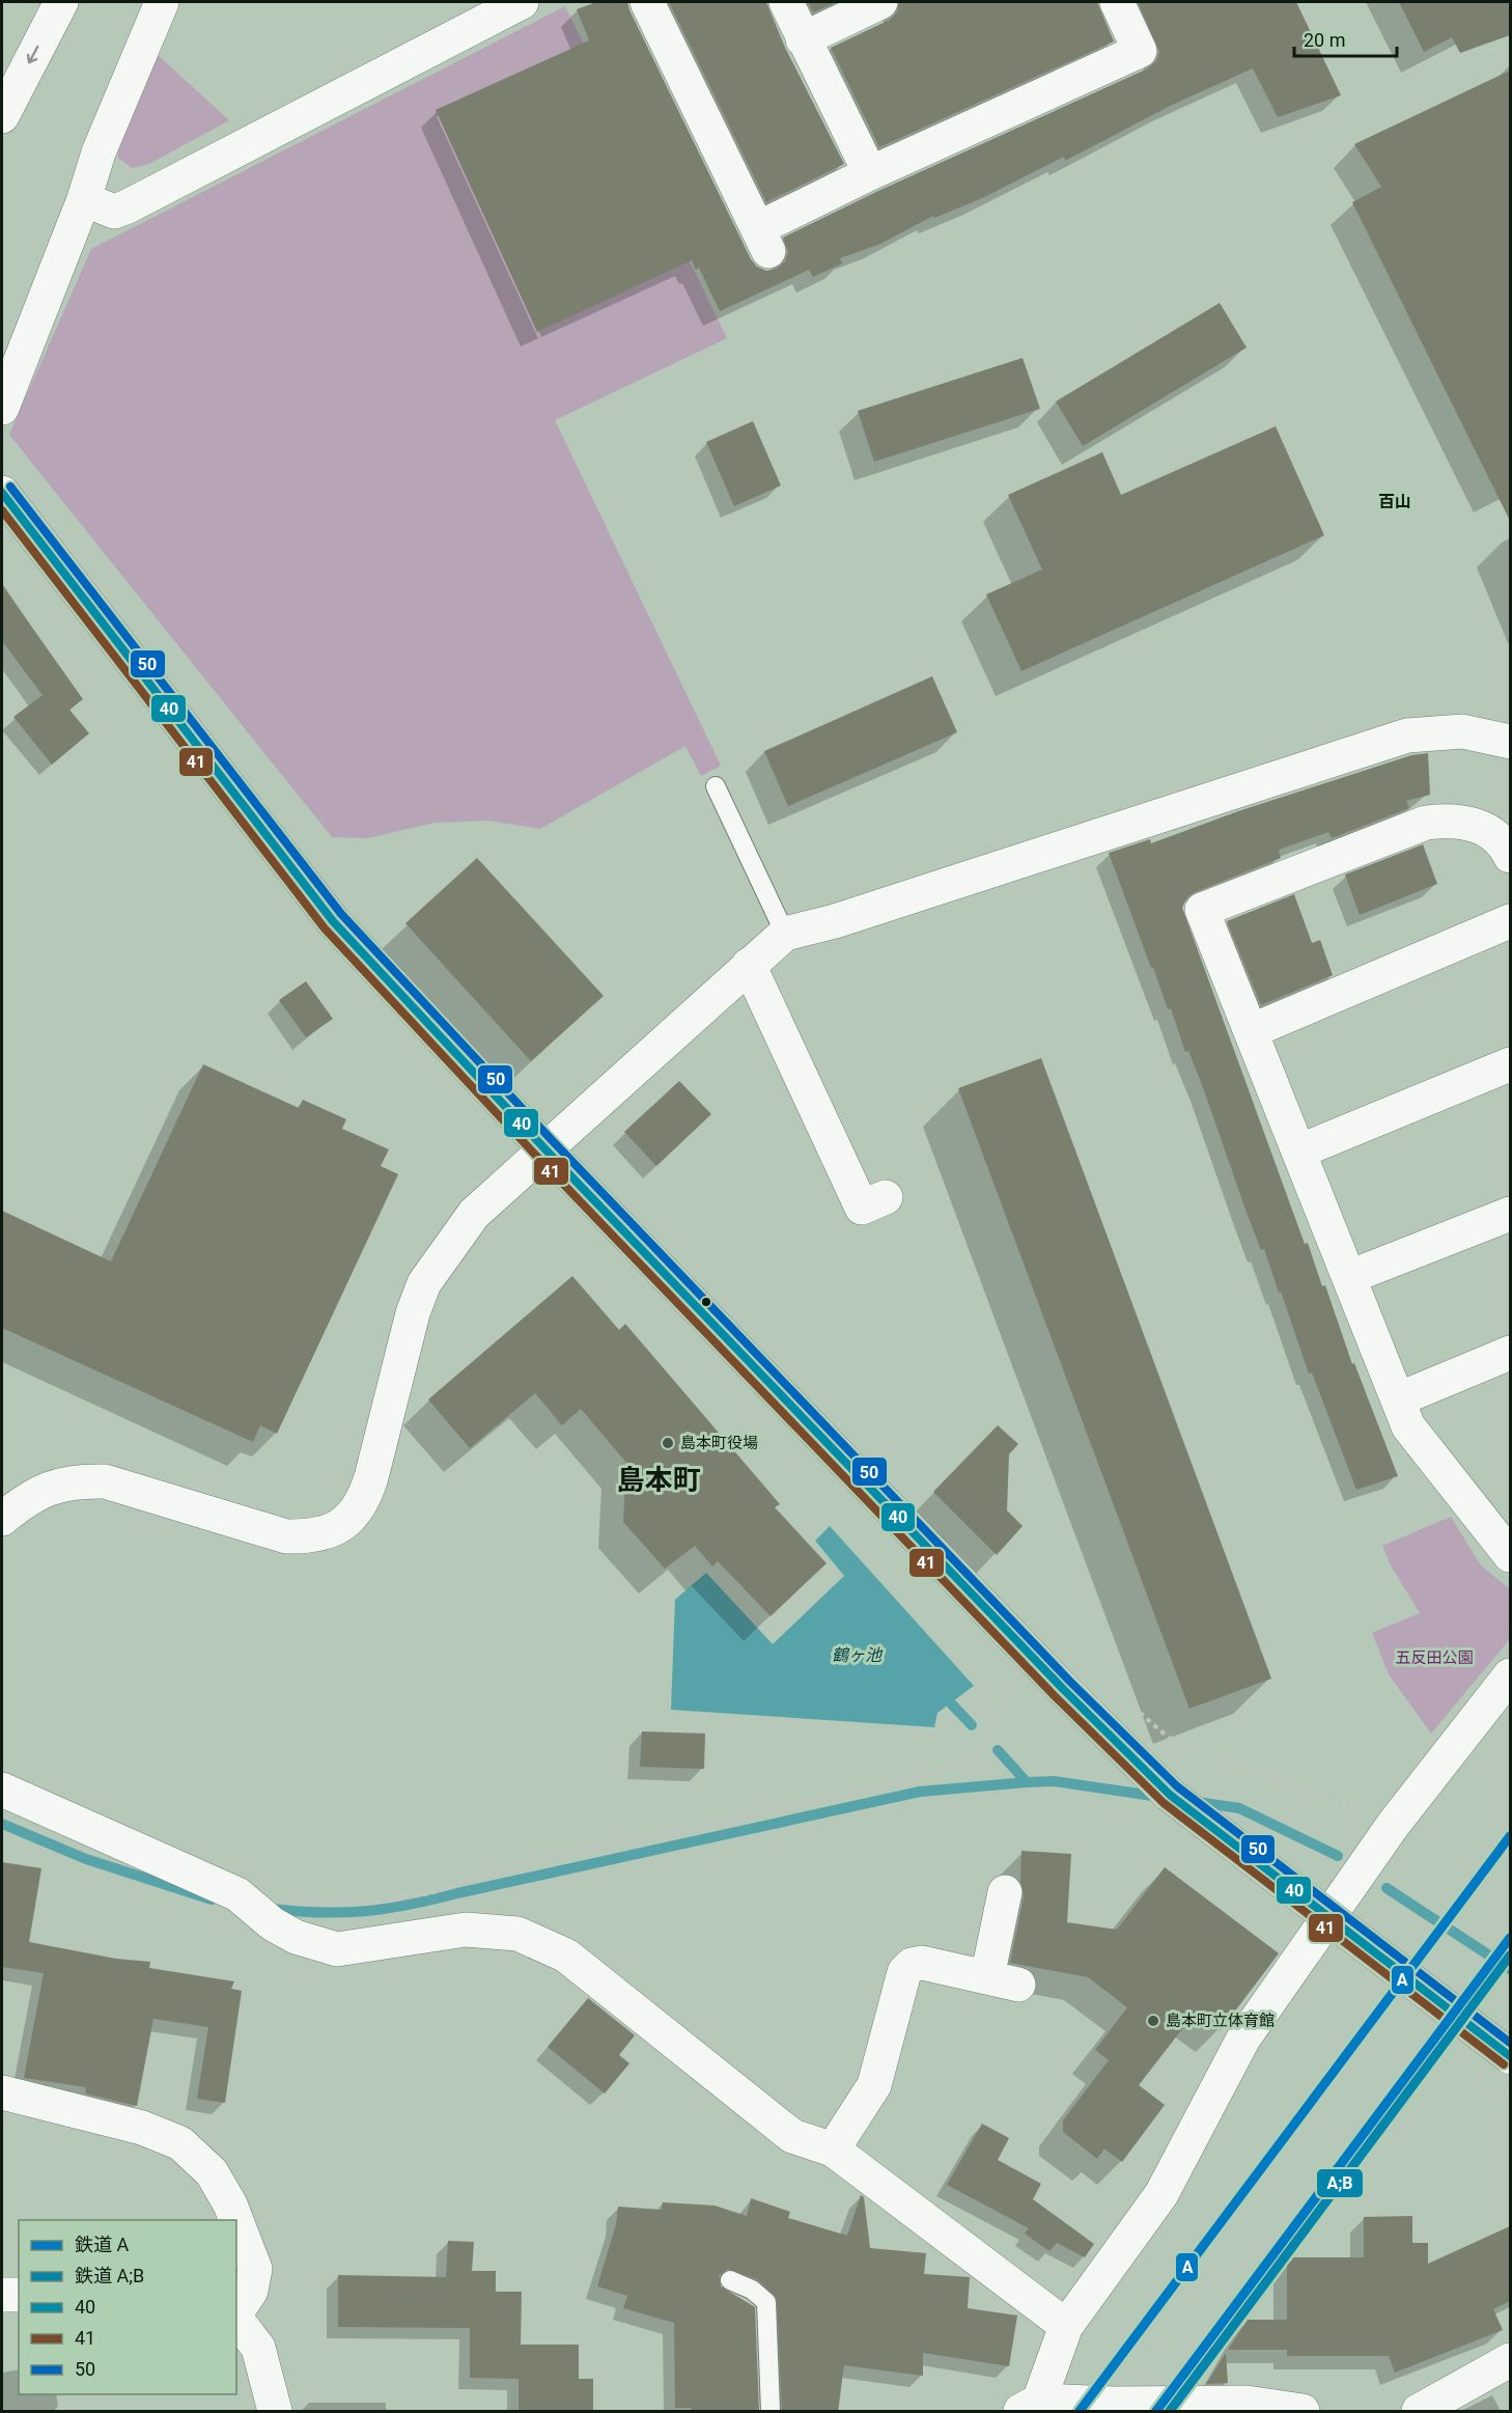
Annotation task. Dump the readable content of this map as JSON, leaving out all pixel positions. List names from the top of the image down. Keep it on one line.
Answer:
{"districts":["百山","島本町"],"water":["鶴ヶ池"],"parks":["五反田公園"],"places":["島本町役場","島本町立体育館"],"lines":["transit line 50","transit line 40","transit line 41","rail line A","rail line A;B"],"legend":["鉄道 A","鉄道 A;B","40","41","50"],"scale_bar":"20 m"}
